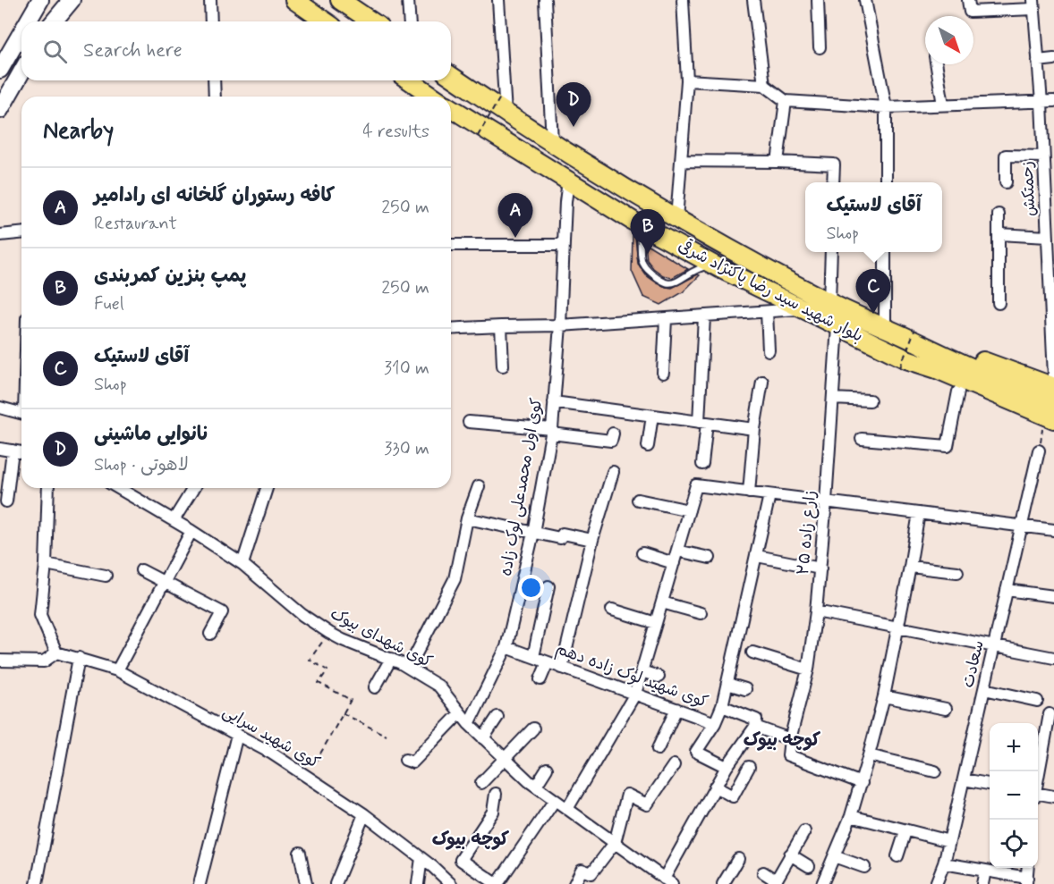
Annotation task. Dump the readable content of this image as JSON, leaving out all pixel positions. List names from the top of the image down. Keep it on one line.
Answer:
{"streets":{"main road":["بلوار شهید سید رضا پاکنژاد شرقی"],"street":["زحمتکش","کوی اول محمدعلی لوک زاده","زارع زاده ۲۵","کوی شهدای بیوک","سعادت","کوی شهید لوک زاده دهم","کوی شهید سرایی"]},"crossings":[["بلوار شهید سید رضا پاکنژاد شرقی","کوی اول محمدعلی لوک زاده"],["بلوار شهید سید رضا پاکنژاد شرقی","زارع زاده ۲۵"],["کوی اول محمدعلی لوک زاده","کوی شهدای بیوک"],["کوی اول محمدعلی لوک زاده","کوی شهید لوک زاده دهم"],["زارع زاده ۲۵","کوی شهید لوک زاده دهم"]],"districts":["کوچه بیوک","کوچه بیوک"],"north":"bottom right","page":{"search":"Search here","pins":["D","A","B","C"],"heading":["Nearby","4 results"],"list":[{"mark":"A","name":"کافه رستوران گلخانه ای رادامیر","note":"Restaurant","value":"250 m"},{"mark":"B","name":"پمپ بنزین کمربندی","note":"Fuel","value":"250 m"},{"mark":"C","name":"آقای لاستیک","note":"Shop","value":"310 m"},{"mark":"D","name":"نانوایی ماشینی","note":"Shop · لاهوتی","value":"330 m"}],"popup":["آقای لاستیک","Shop"],"map_buttons":["+","−"]}}
